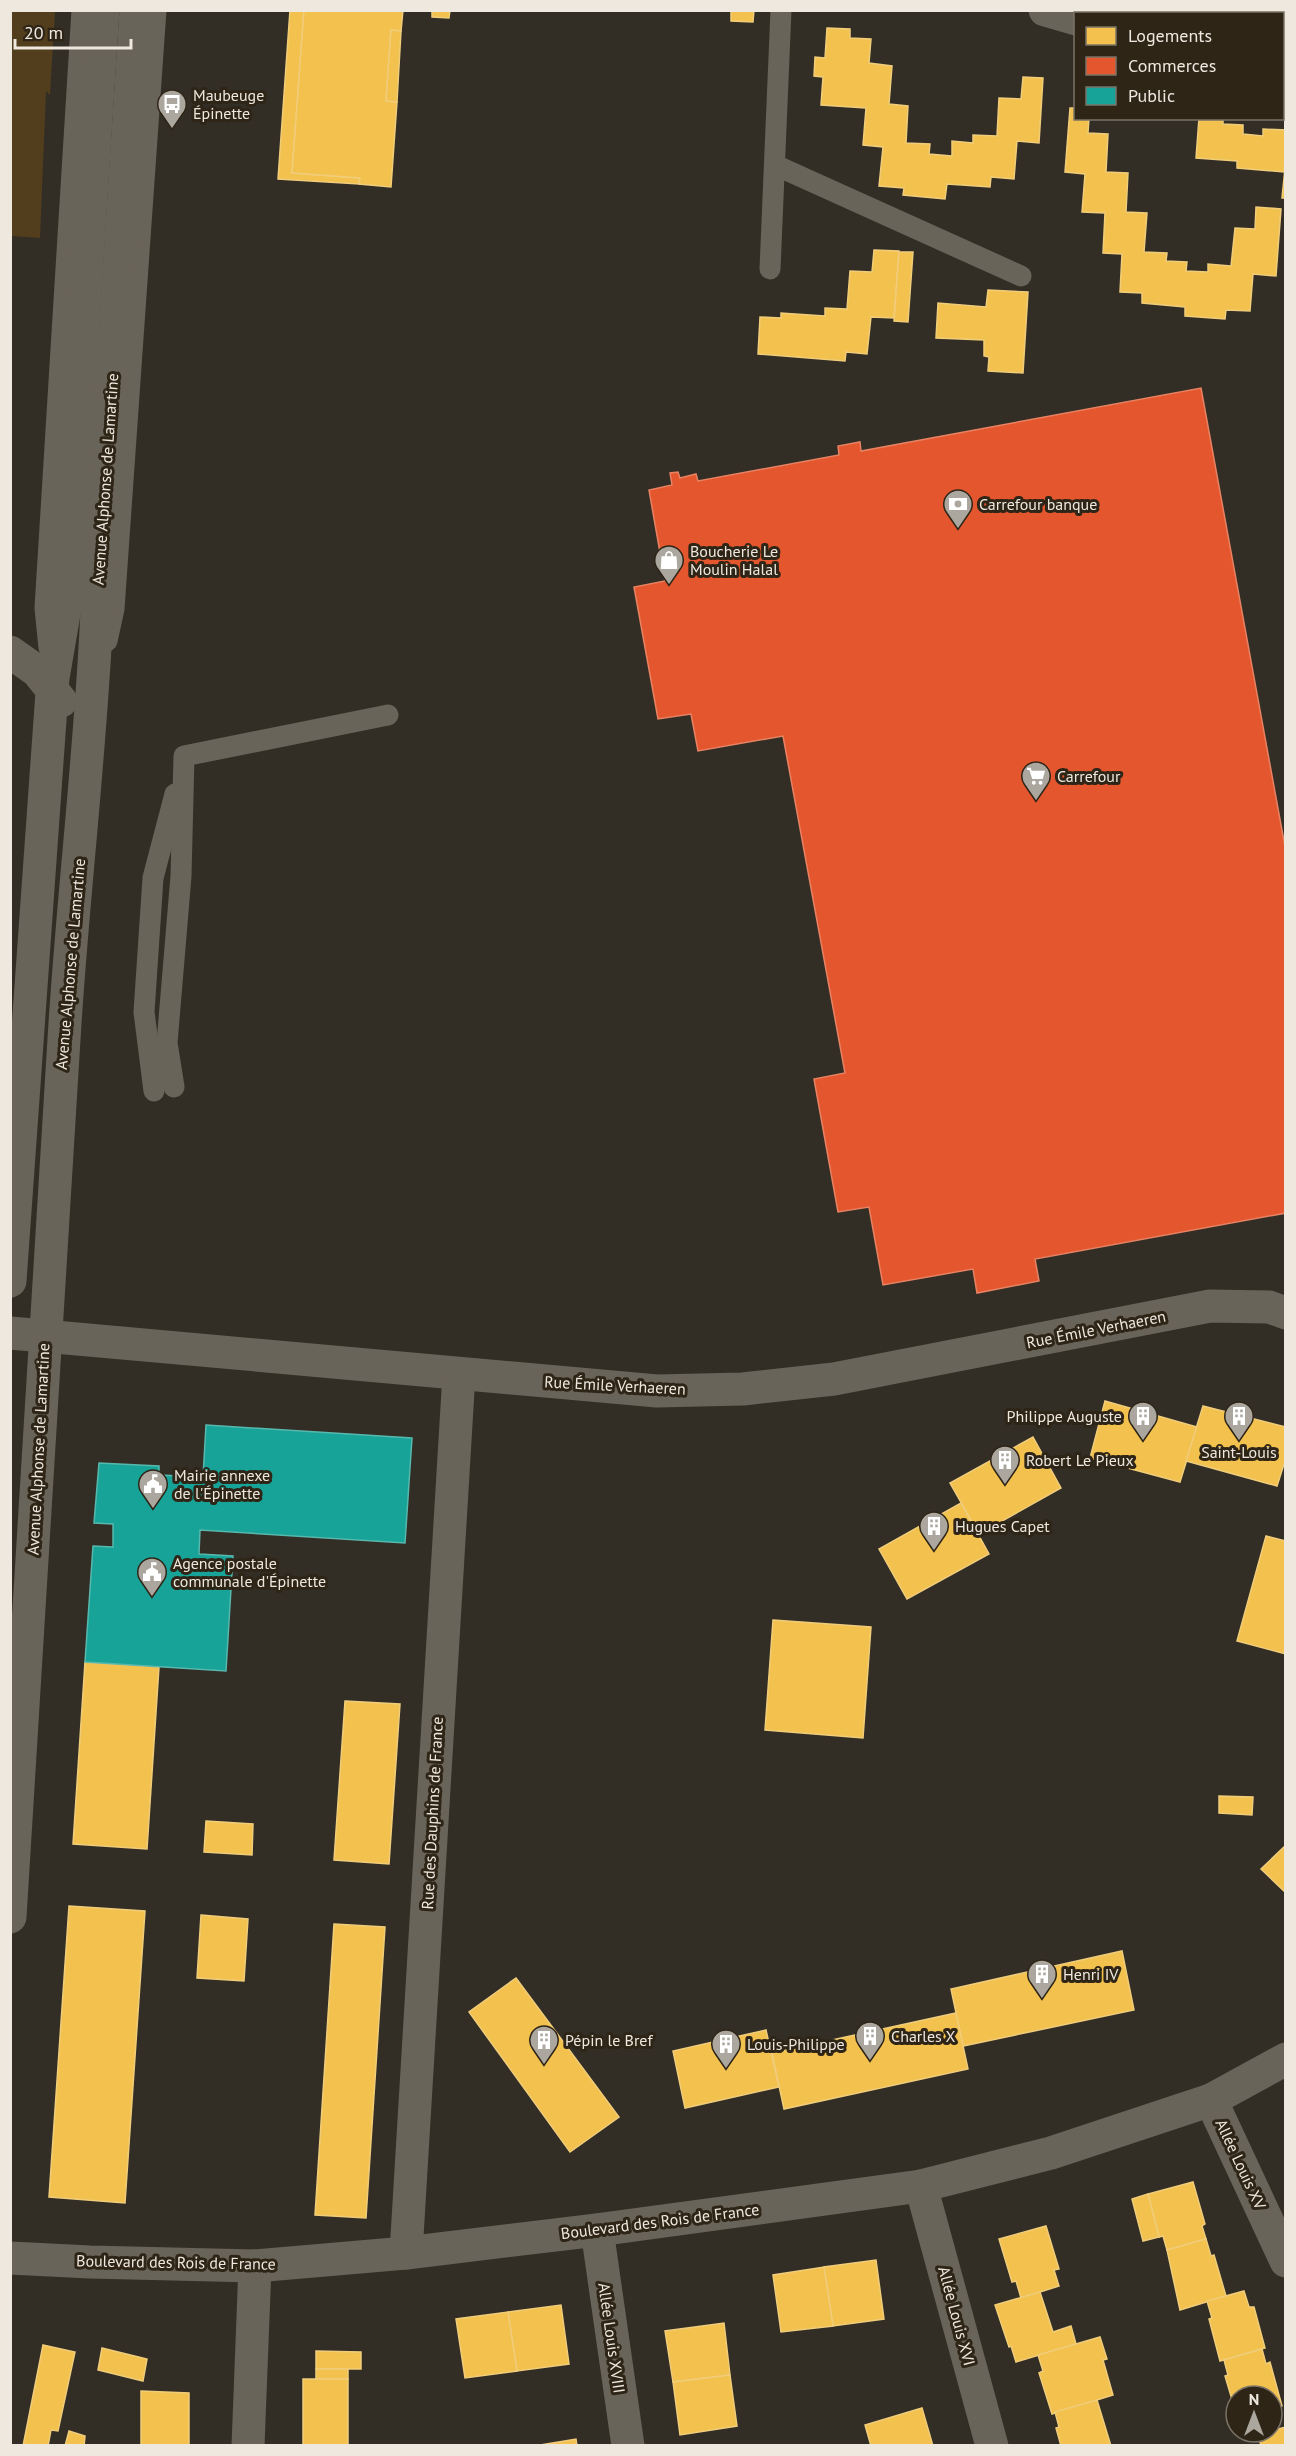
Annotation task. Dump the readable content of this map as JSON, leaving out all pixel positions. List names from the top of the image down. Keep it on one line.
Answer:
{"streets":{"street":["Avenue Alphonse de Lamartine","Rue Émile Verhaeren","Rue des Dauphins de France","Allée Louis XV","Boulevard des Rois de France","Allée Louis XVI","Allée Louis XVIII"]},"crossings":[["Avenue Alphonse de Lamartine","Rue Émile Verhaeren"],["Rue Émile Verhaeren","Rue des Dauphins de France"],["Rue des Dauphins de France","Boulevard des Rois de France"],["Allée Louis XV","Boulevard des Rois de France"],["Boulevard des Rois de France","Allée Louis XVI"],["Boulevard des Rois de France","Allée Louis XVIII"]],"places":{"bus stop":["Maubeuge Épinette"],"bank":["Carrefour banque"],"shop":["Boucherie Le Moulin Halal"],"supermarket":["Carrefour"],"building":["Philippe Auguste","Saint-Louis","Robert Le Pieux","Hugues Capet","Henri IV","Charles X","Pépin le Bref","Louis-Philippe"],"public building":["Mairie annexe de l'Épinette","Agence postale communale d'Épinette"]},"legend":["Logements","Commerces","Public"],"scale_bar":"20 m","north":"top"}
